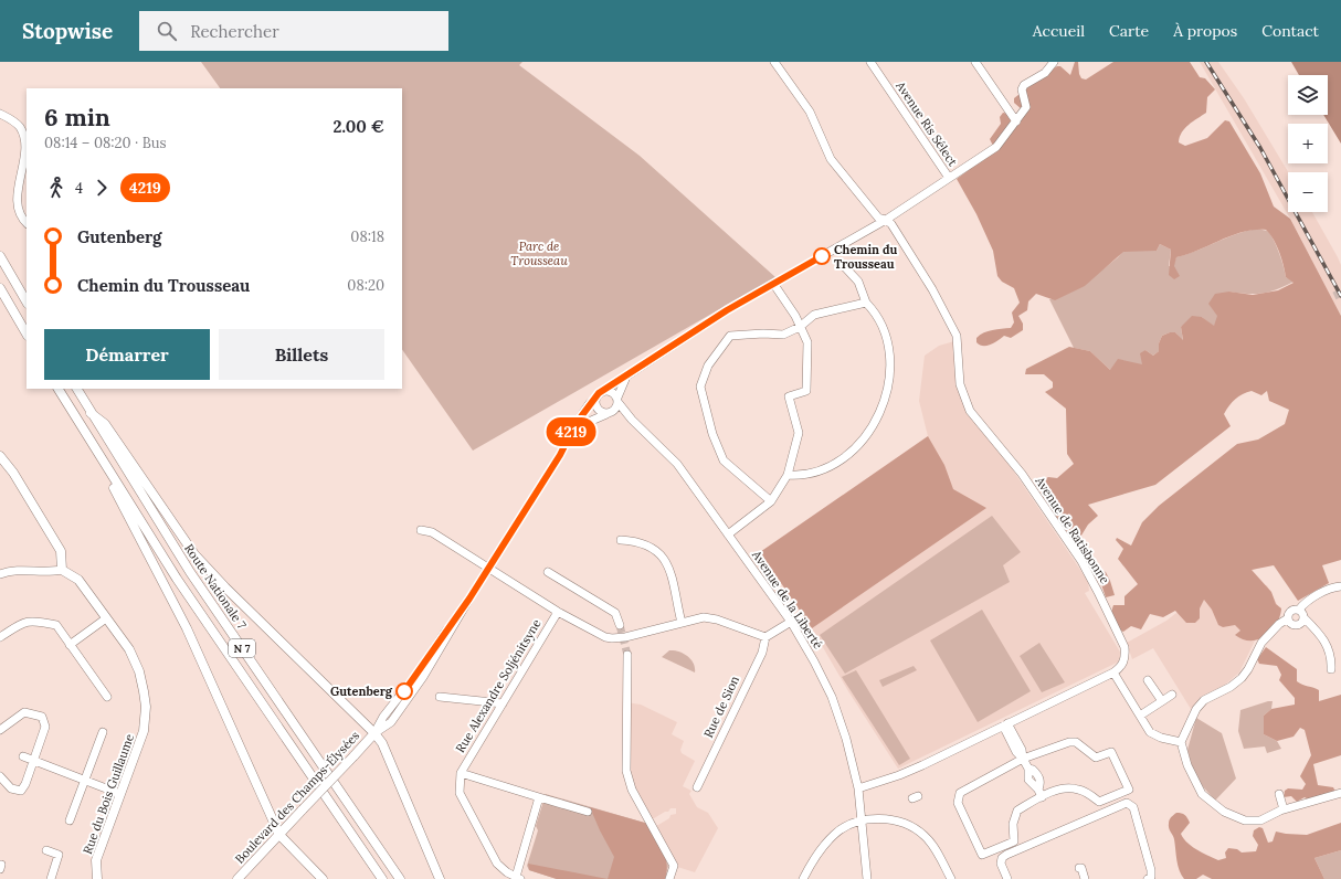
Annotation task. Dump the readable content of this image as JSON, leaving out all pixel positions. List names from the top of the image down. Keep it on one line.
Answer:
{"streets":{"main road":["Route Nationale 7","N 7","Rue du Bois Guillaume","Boulevard des Champs-Élysées"],"street":["Avenue Ris Sélect","Avenue de Ratisbonne","Avenue de la Liberté","Rue Alexandre Soljénitsyne","Rue de Sion"]},"crossings":[["Route Nationale 7","N 7"],["Avenue de la Liberté","Boulevard des Champs-Élysées"]],"parks":["Parc de Trousseau"],"places":["Chemin du Trousseau","Gutenberg"],"lines":["bus line 4219"],"page":{"header":"Stopwise","search":"Rechercher","nav":["Accueil","Carte","À propos","Contact"],"on_map":"4219","map_buttons":["+","−"],"heading":["6 min","08:14 – 08:20 · Bus","2.00 €"],"legs":["4","4219"],"list":[{"name":"Gutenberg","value":"08:18"},{"name":"Chemin du Trousseau","value":"08:20"}],"buttons":["Démarrer","Billets"]}}
